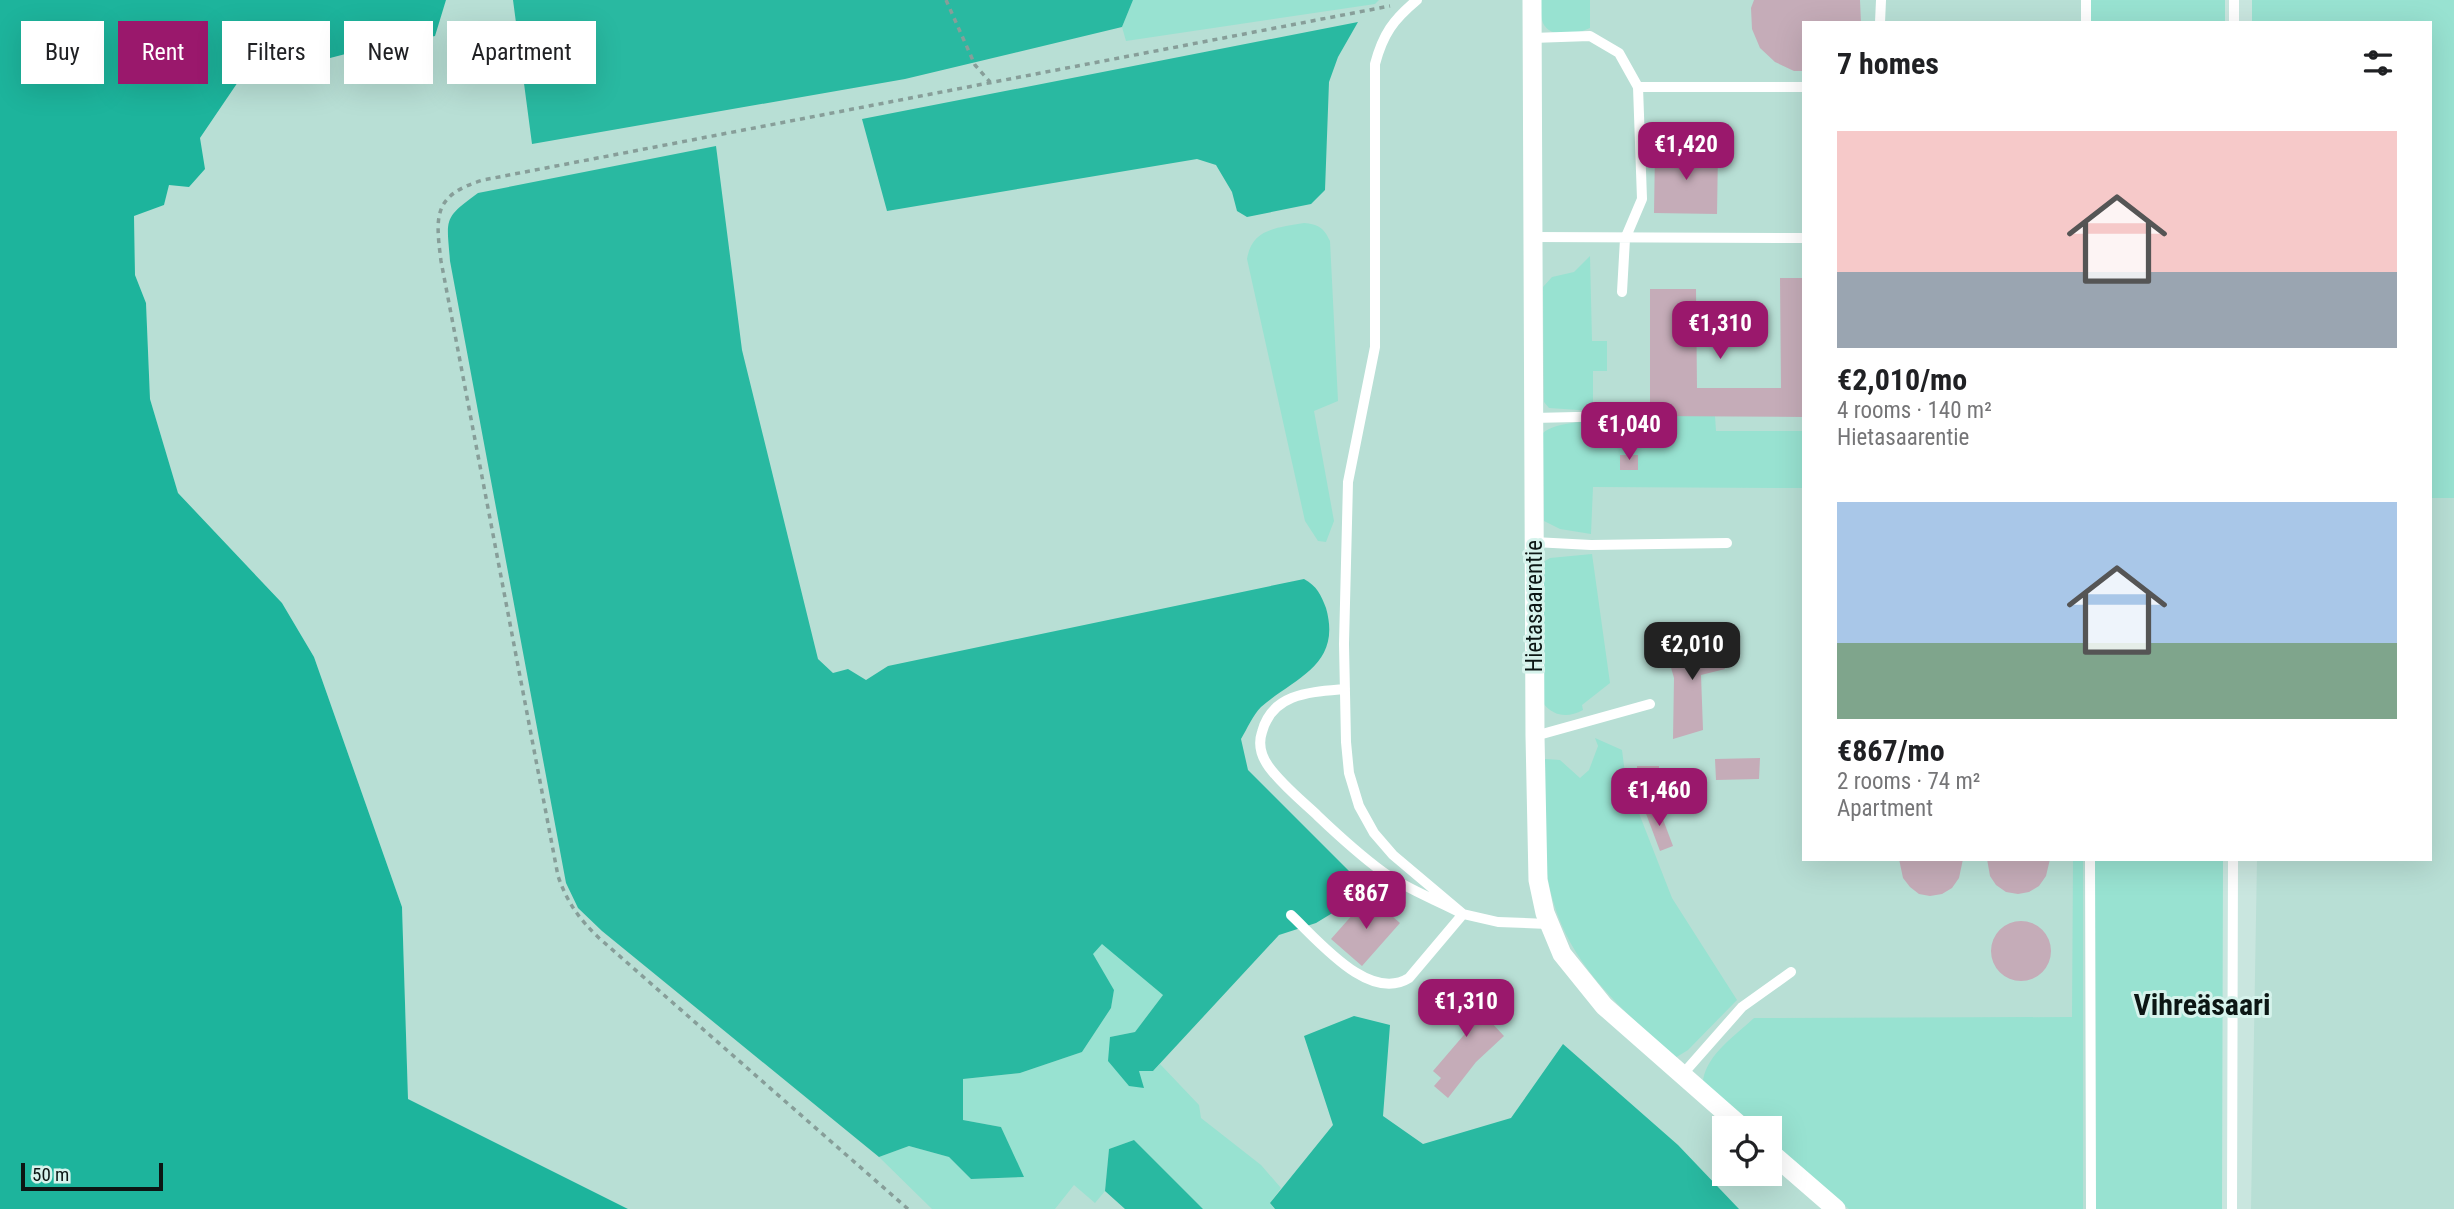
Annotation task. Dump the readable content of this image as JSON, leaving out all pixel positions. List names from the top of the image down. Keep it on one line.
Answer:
{"streets":{"street":["Hietasaarentie"]},"districts":["Vihreäsaari"],"scale_bar":"50 m","page":{"chip":["Buy","Rent","Filters","New","Apartment"],"heading":"7 homes","list":[{"name":"€2,010/mo","note":"4 rooms · 140 m² · Hietasaarentie"},{"name":"€867/mo","note":"2 rooms · 74 m² · Apartment"}],"price":["€1,420","€1,310","€1,040","€2,010","€1,460","€867","€1,310"],"scale":"50 m"}}
